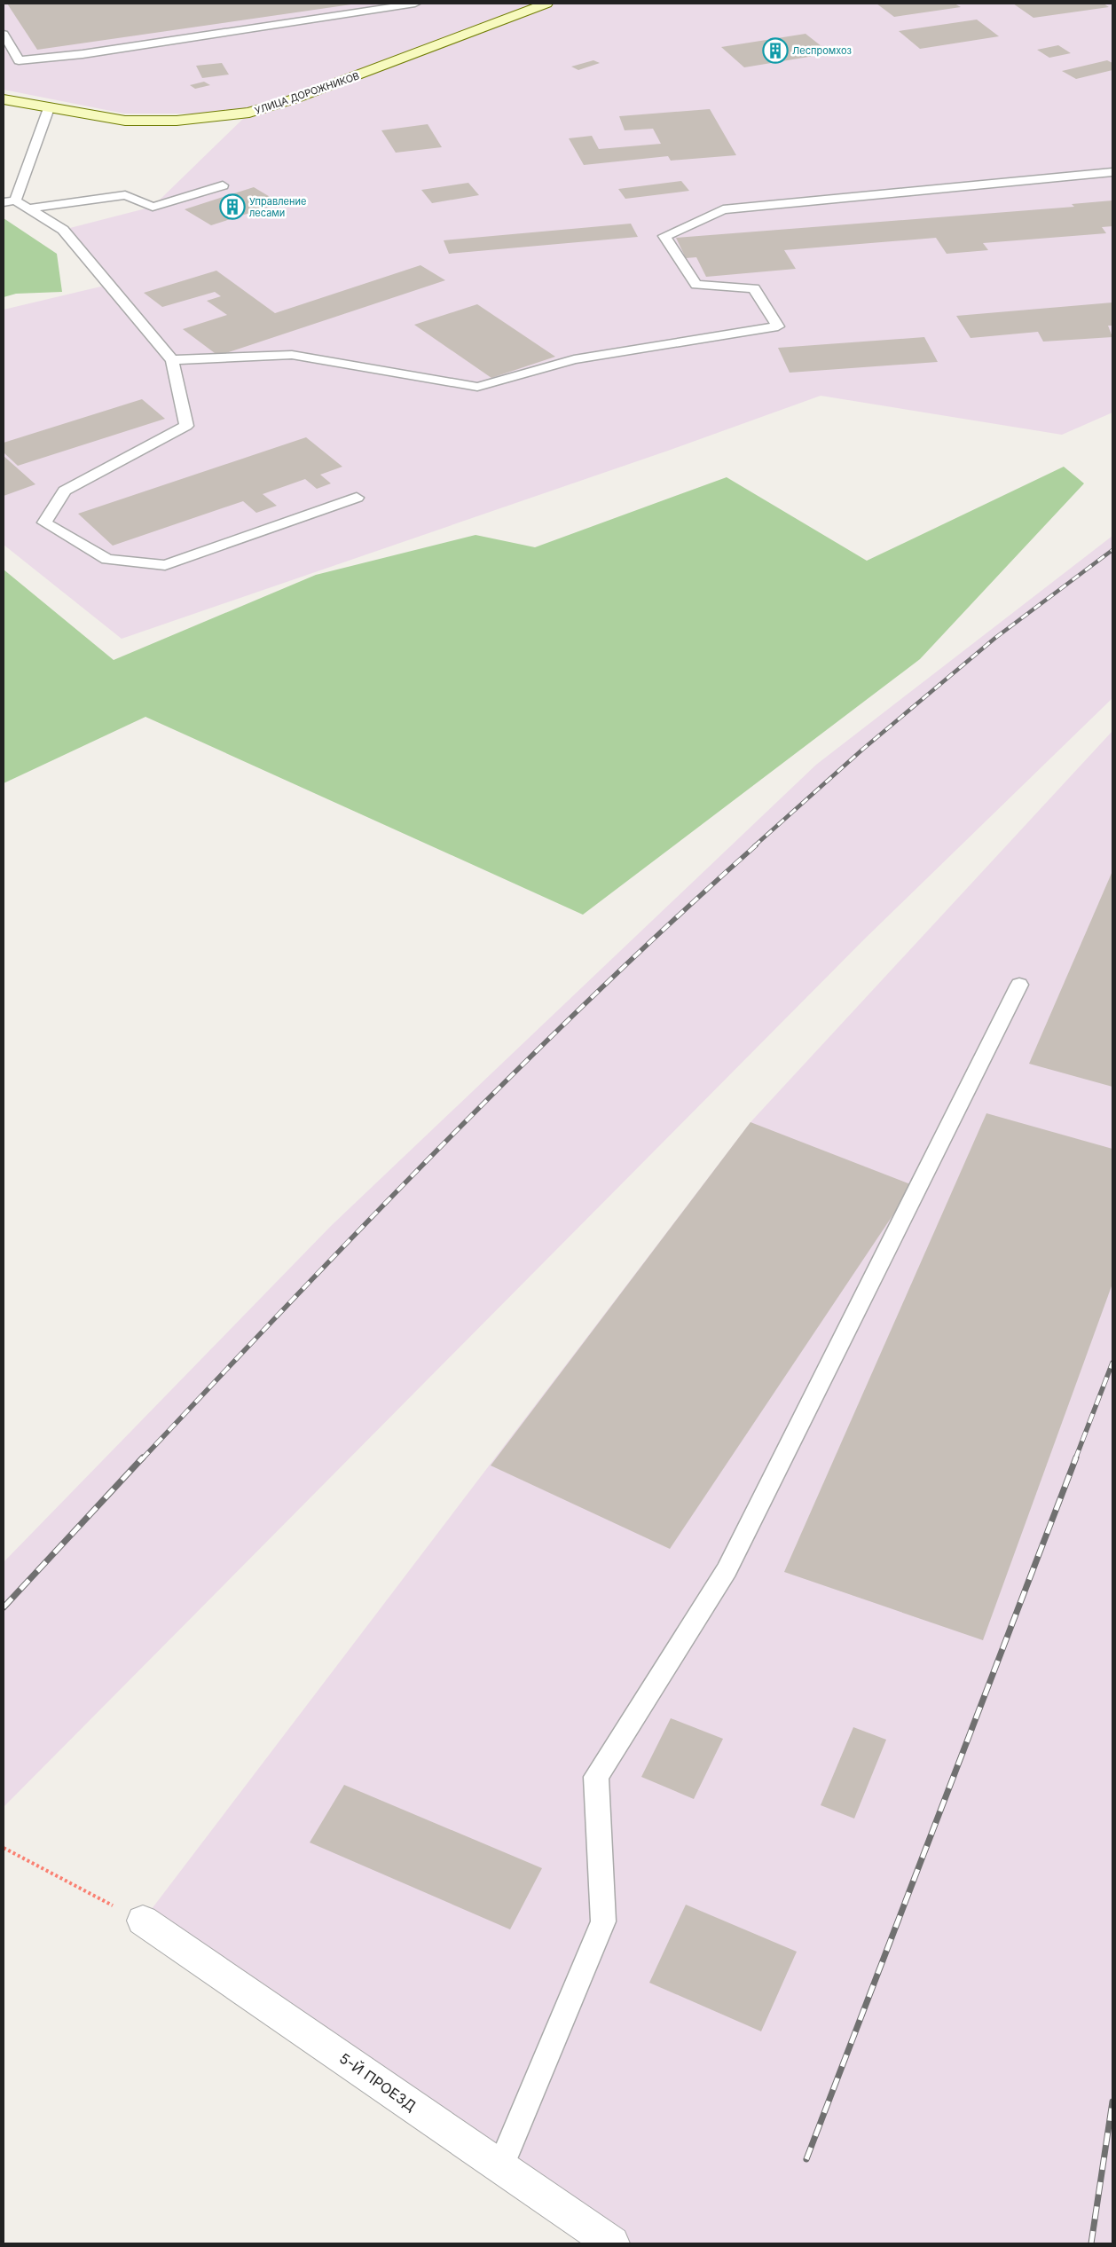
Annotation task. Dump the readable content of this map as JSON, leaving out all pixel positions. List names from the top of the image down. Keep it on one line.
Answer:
{"streets":{"street":["УЛИЦА ДОРОЖНИКОВ","5-Й ПРОЕЗД"]},"places":{"building":["Леспромхоз","Управление лесами"]}}
